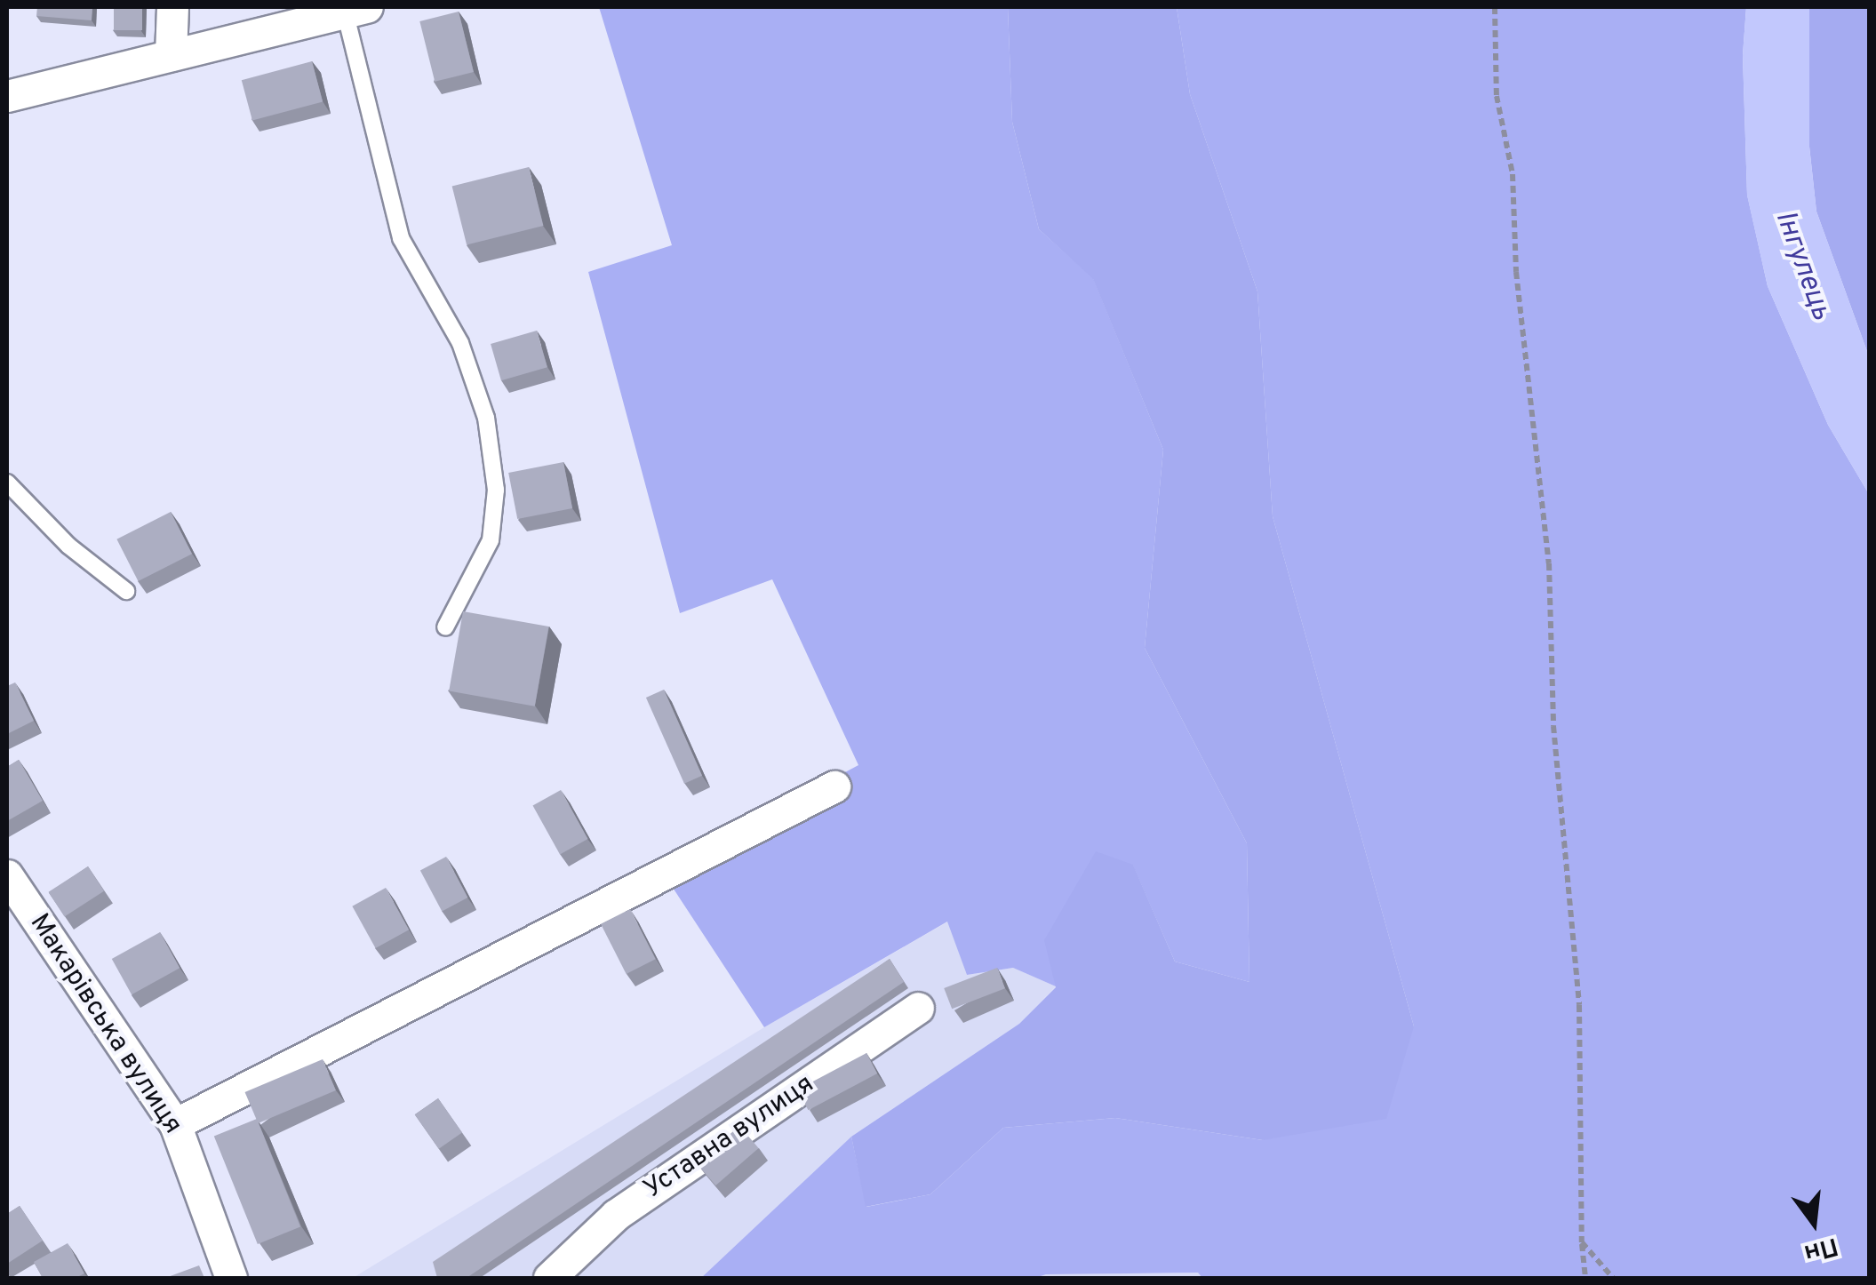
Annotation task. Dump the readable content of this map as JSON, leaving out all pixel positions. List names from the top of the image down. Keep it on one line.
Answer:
{"streets":{"street":["Макарівська вулиця","Уставна вулиця"]},"water":["Інгулець"],"north":"bottom"}
